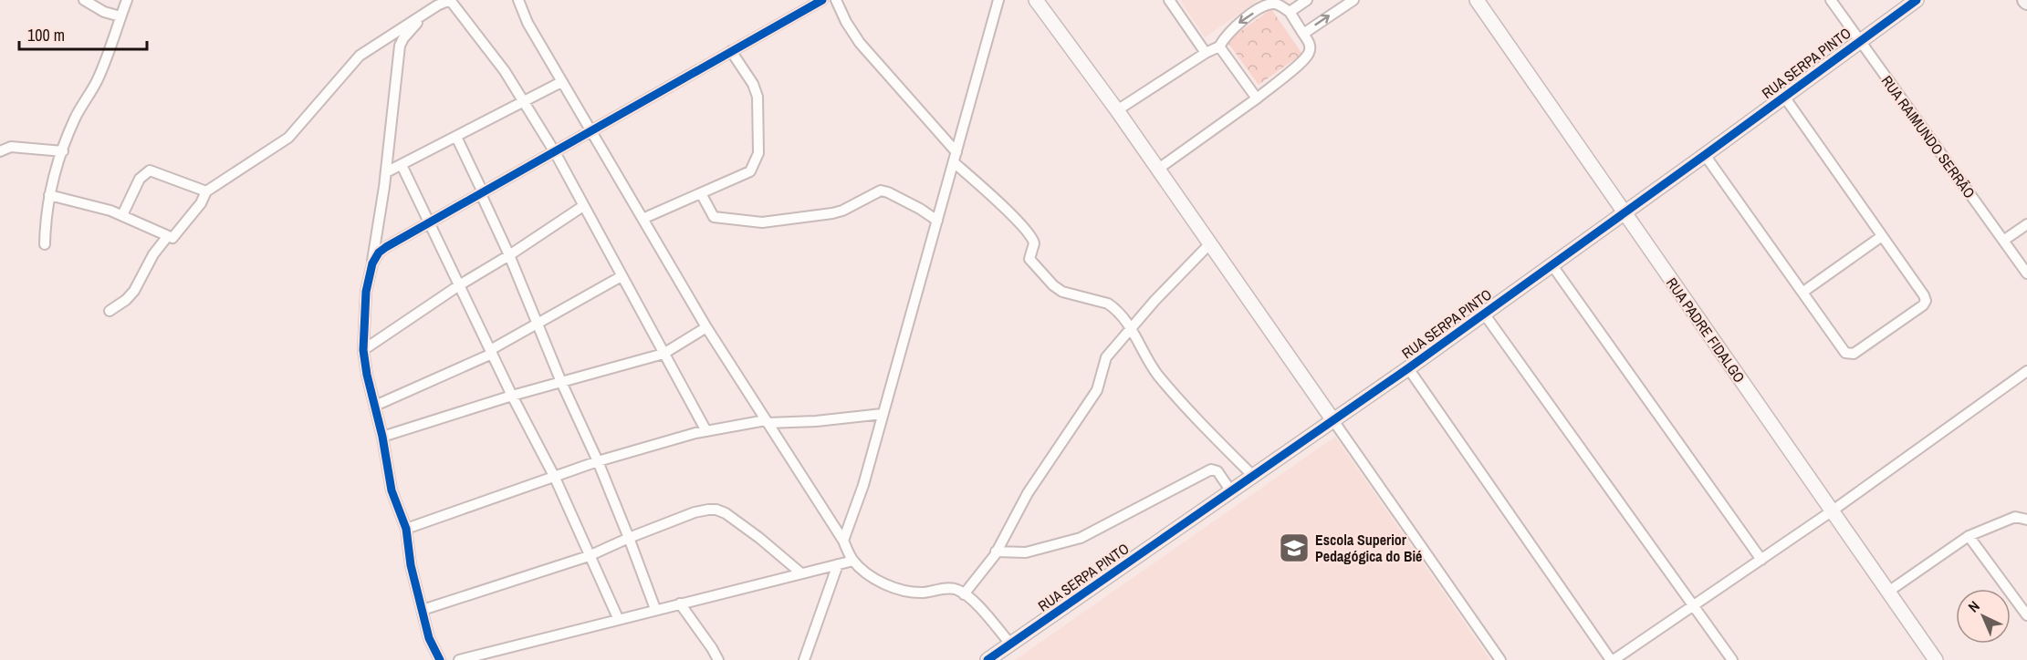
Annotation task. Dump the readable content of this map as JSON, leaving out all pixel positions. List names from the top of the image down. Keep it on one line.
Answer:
{"streets":{"street":["RUA SERPA PINTO","RUA RAIMUNDO SERRÃO","RUA PADRE FIDALGO"]},"crossings":[["RUA SERPA PINTO","RUA RAIMUNDO SERRÃO"],["RUA SERPA PINTO","RUA PADRE FIDALGO"]],"places":{"school or university":["Escola Superior Pedagógica do Bié"]},"scale_bar":"100 m","north":"top left"}
